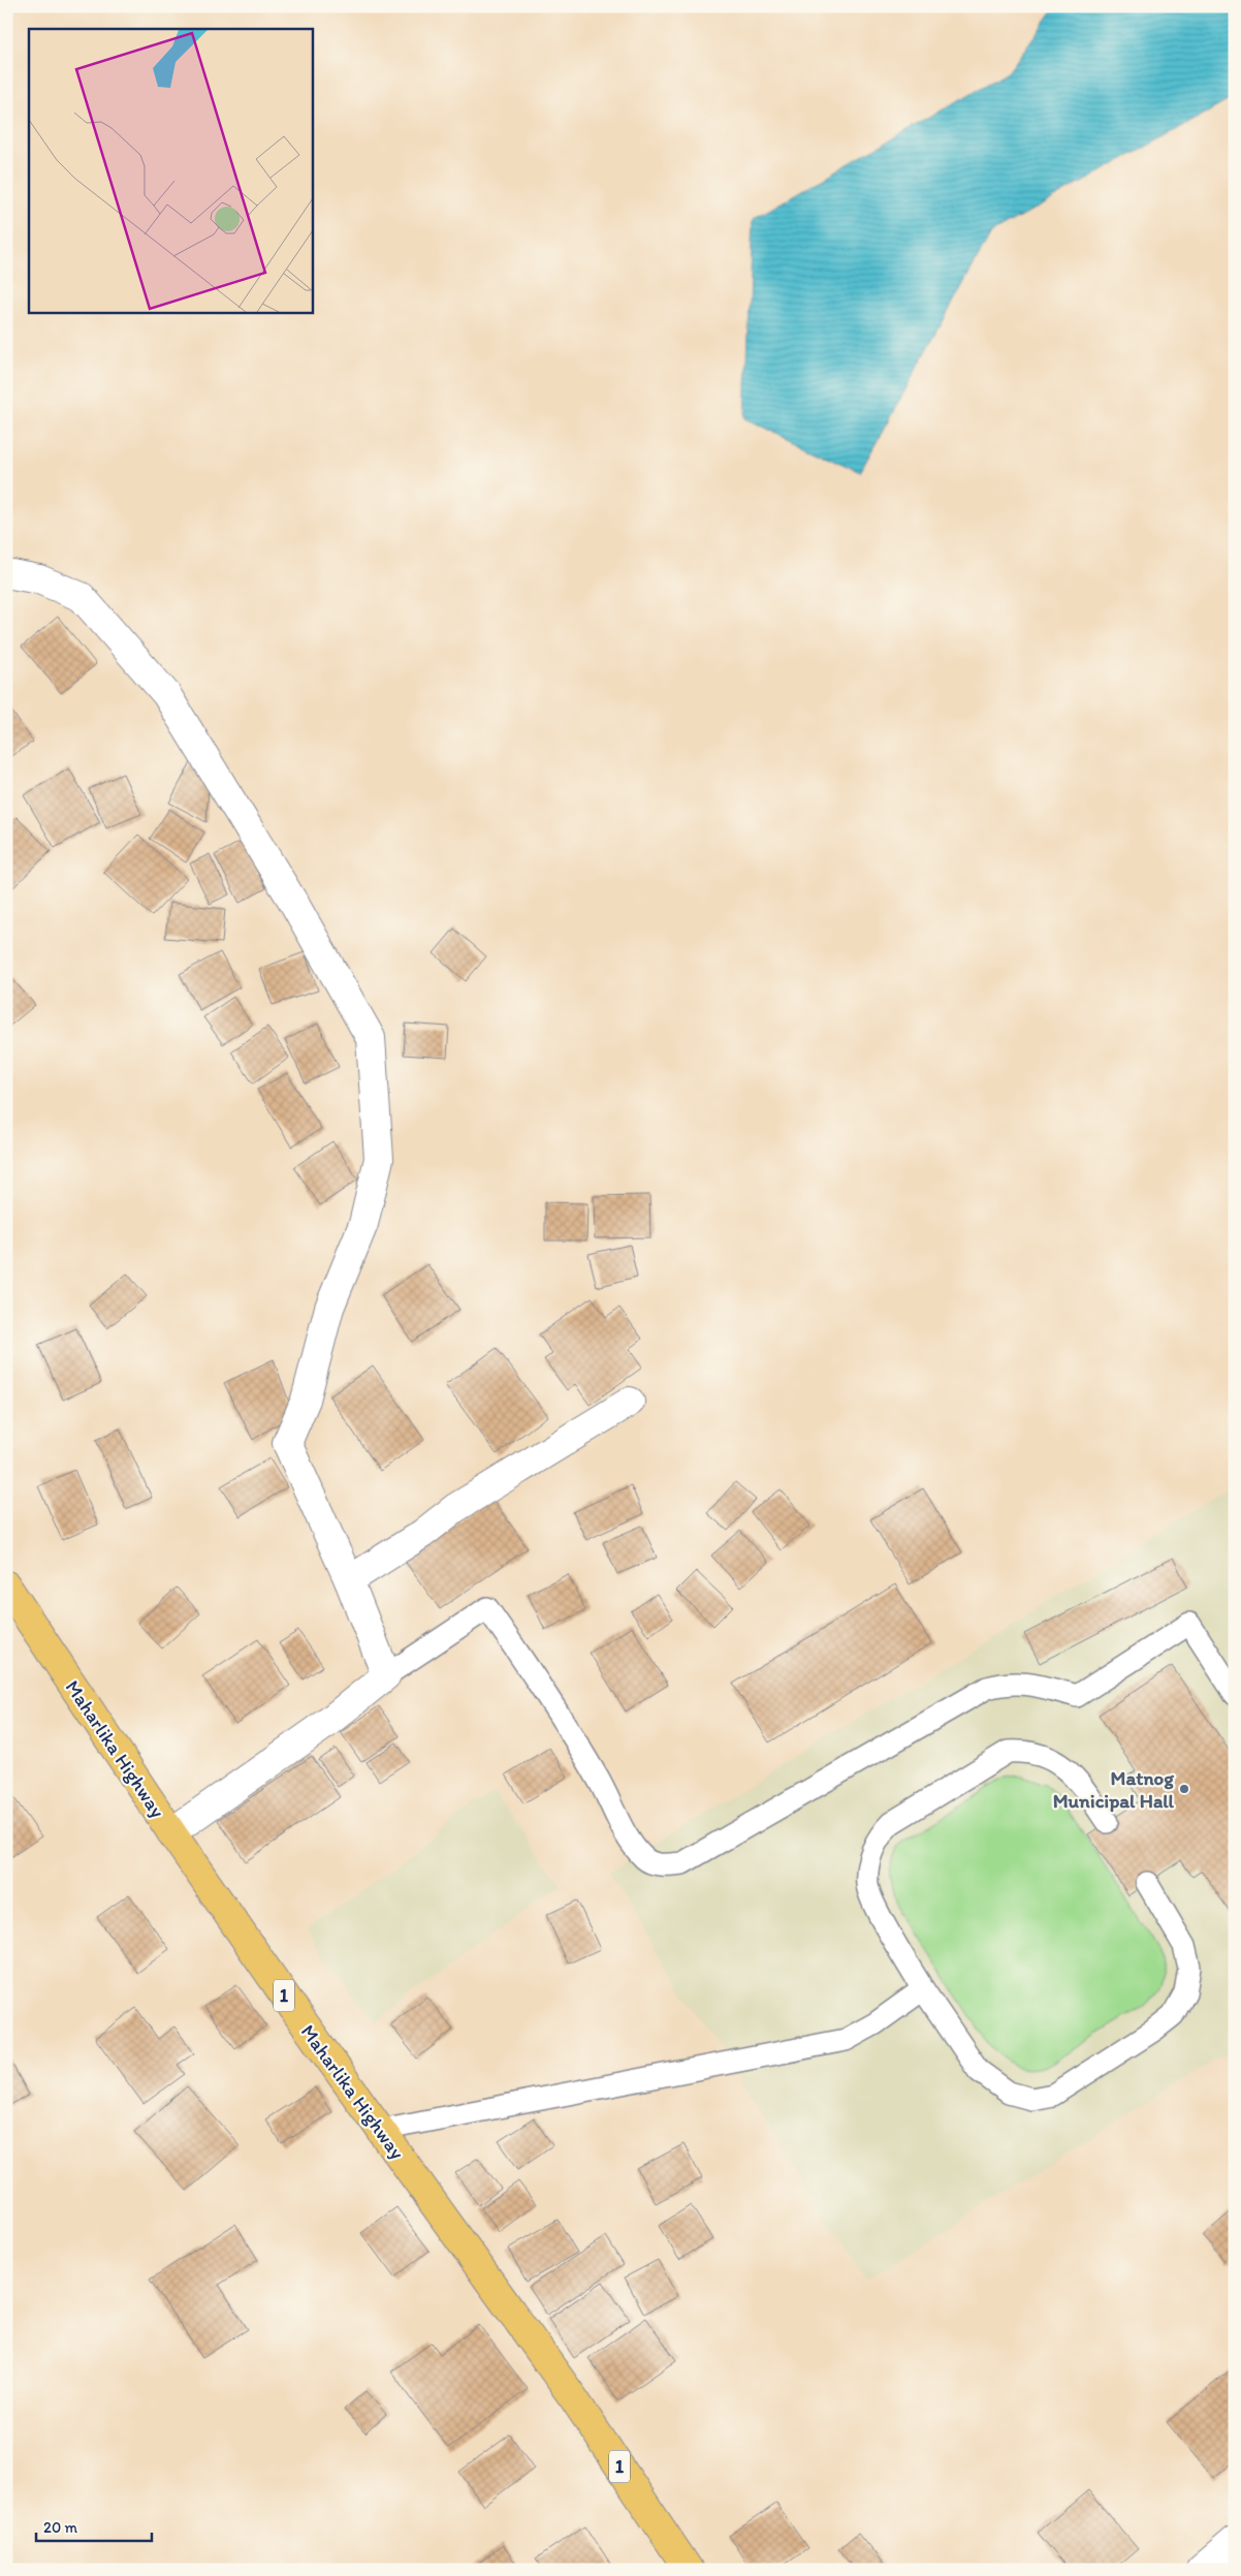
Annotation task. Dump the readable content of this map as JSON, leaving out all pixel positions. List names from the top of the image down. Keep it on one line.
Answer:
{"streets":{"highway":["Maharlika Highway","1"]},"places":["Matnog Municipal Hall"],"scale_bar":"20 m"}
